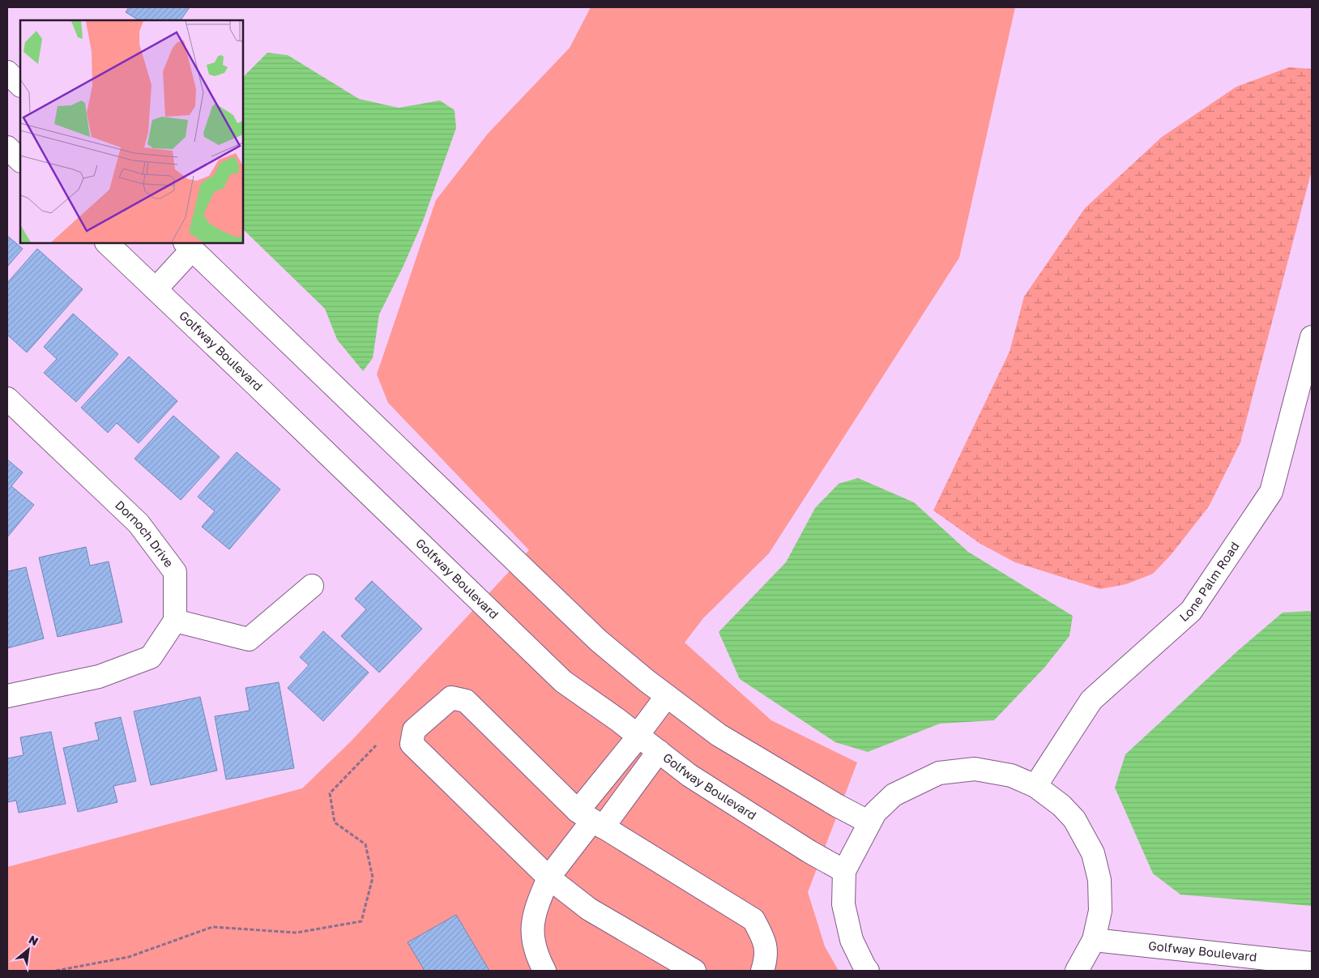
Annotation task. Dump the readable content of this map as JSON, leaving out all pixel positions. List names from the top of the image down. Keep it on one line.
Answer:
{"streets":{"street":["Golfway Boulevard","Dornoch Drive","Lone Palm Road"]},"north":"top right"}
